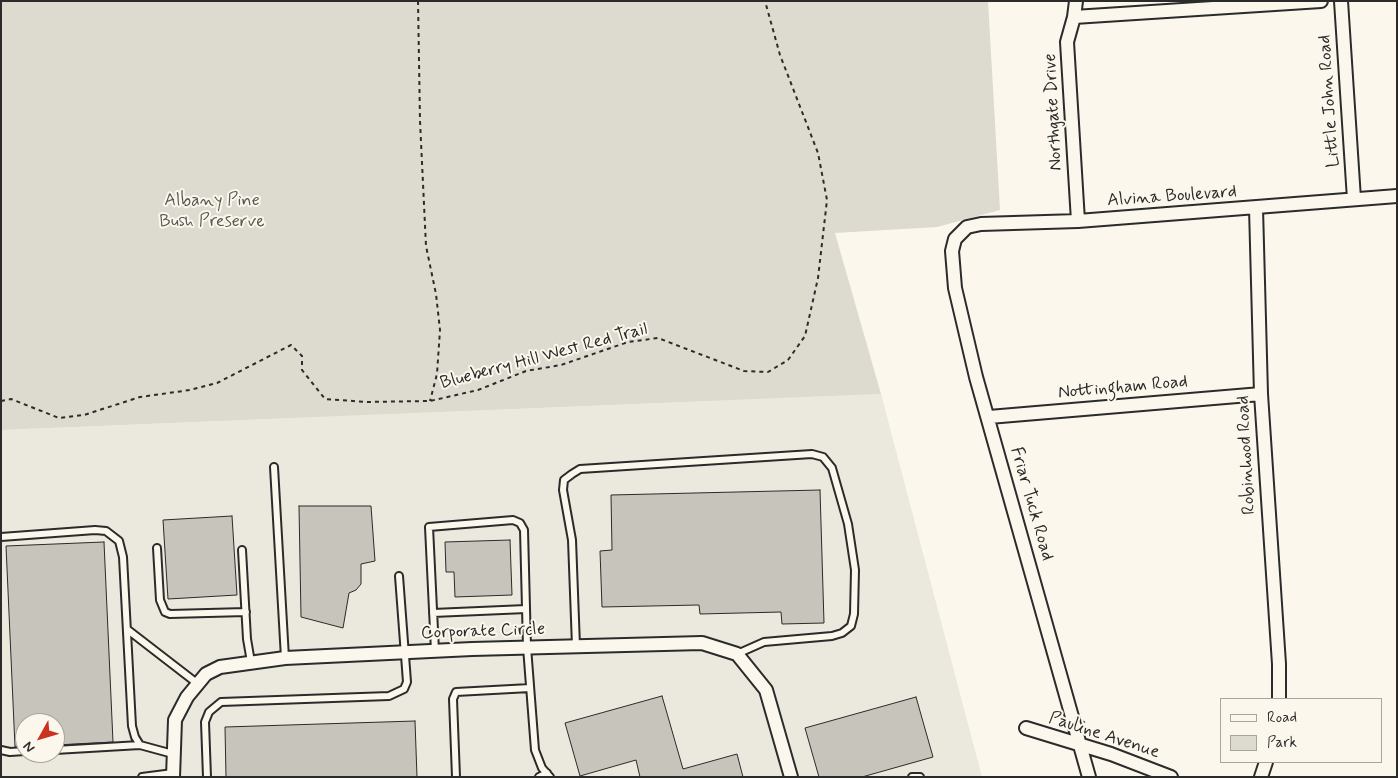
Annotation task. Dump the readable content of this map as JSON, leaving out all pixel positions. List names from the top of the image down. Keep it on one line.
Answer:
{"streets":{"street":["Little John Road","Northgate Drive","Alvina Boulevard","Nottingham Road","Robinhood Road","Friar Tuck Road","Corporate Circle","Pauline Avenue"],"path":["Blueberry Hill West Red Trail"]},"crossings":[["Little John Road","Alvina Boulevard"],["Northgate Drive","Alvina Boulevard"],["Alvina Boulevard","Robinhood Road"],["Alvina Boulevard","Friar Tuck Road"],["Nottingham Road","Robinhood Road"],["Nottingham Road","Friar Tuck Road"],["Friar Tuck Road","Pauline Avenue"]],"parks":["Albany Pine Bush Preserve"],"legend":["Road","Park"],"north":"bottom left"}
